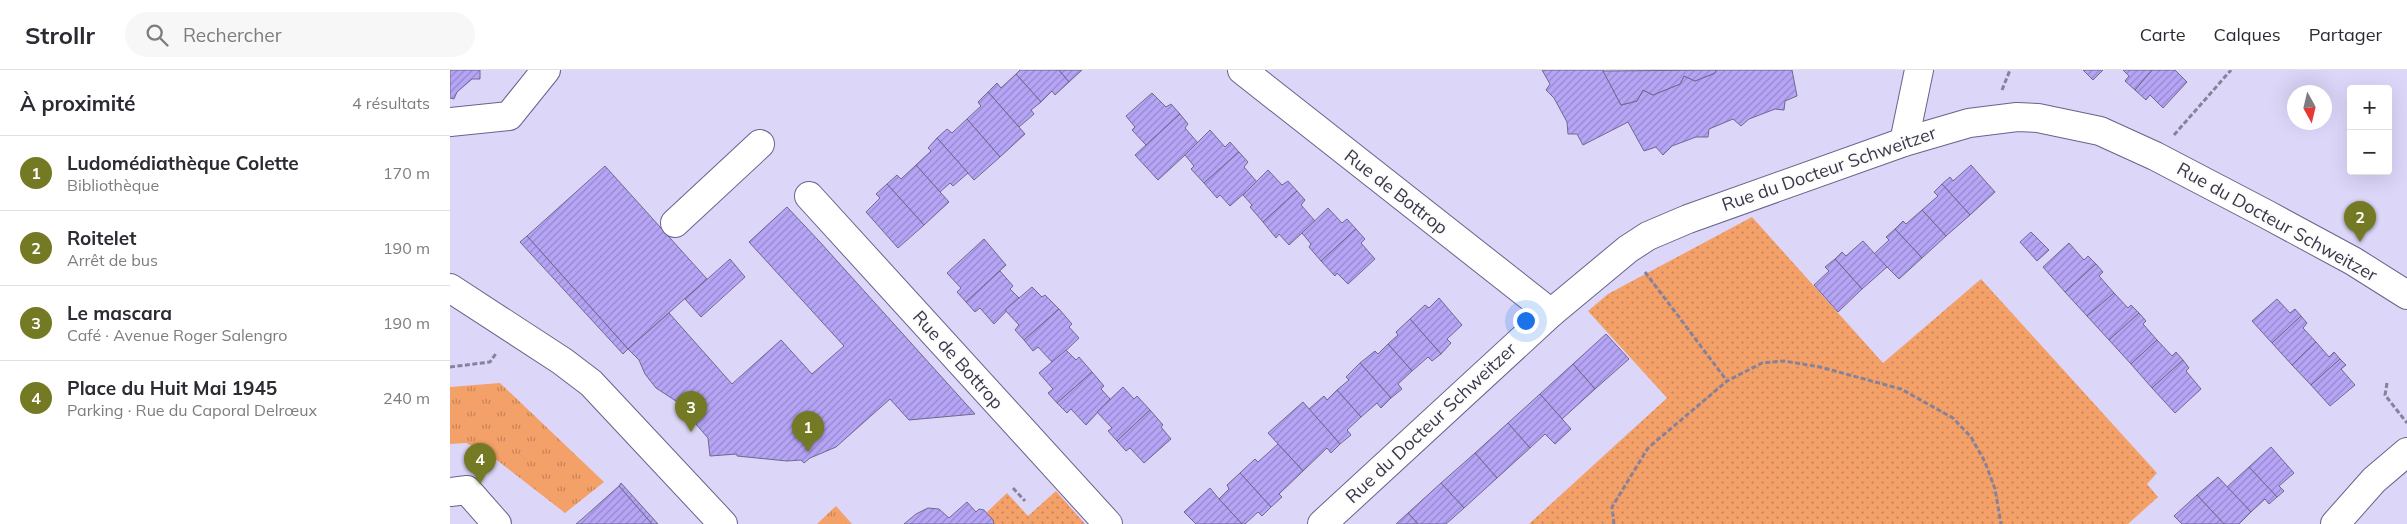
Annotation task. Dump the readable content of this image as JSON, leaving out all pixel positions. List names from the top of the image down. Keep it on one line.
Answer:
{"streets":{"street":["Rue du Docteur Schweitzer","Rue de Bottrop"]},"crossings":[["Rue du Docteur Schweitzer","Rue de Bottrop"]],"north":"bottom","page":{"header":"Strollr","search":"Rechercher","nav":["Carte","Calques","Partager"],"heading":["À proximité","4 résultats"],"map_buttons":["+","−"],"list":[{"mark":"1","name":"Ludomédiathèque Colette","note":"Bibliothèque","value":"170 m"},{"mark":"2","name":"Roitelet","note":"Arrêt de bus","value":"190 m"},{"mark":"3","name":"Le mascara","note":"Café · Avenue Roger Salengro","value":"190 m"},{"mark":"4","name":"Place du Huit Mai 1945","note":"Parking · Rue du Caporal Delrœux","value":"240 m"}],"pins":["2","3","1","4"]}}
